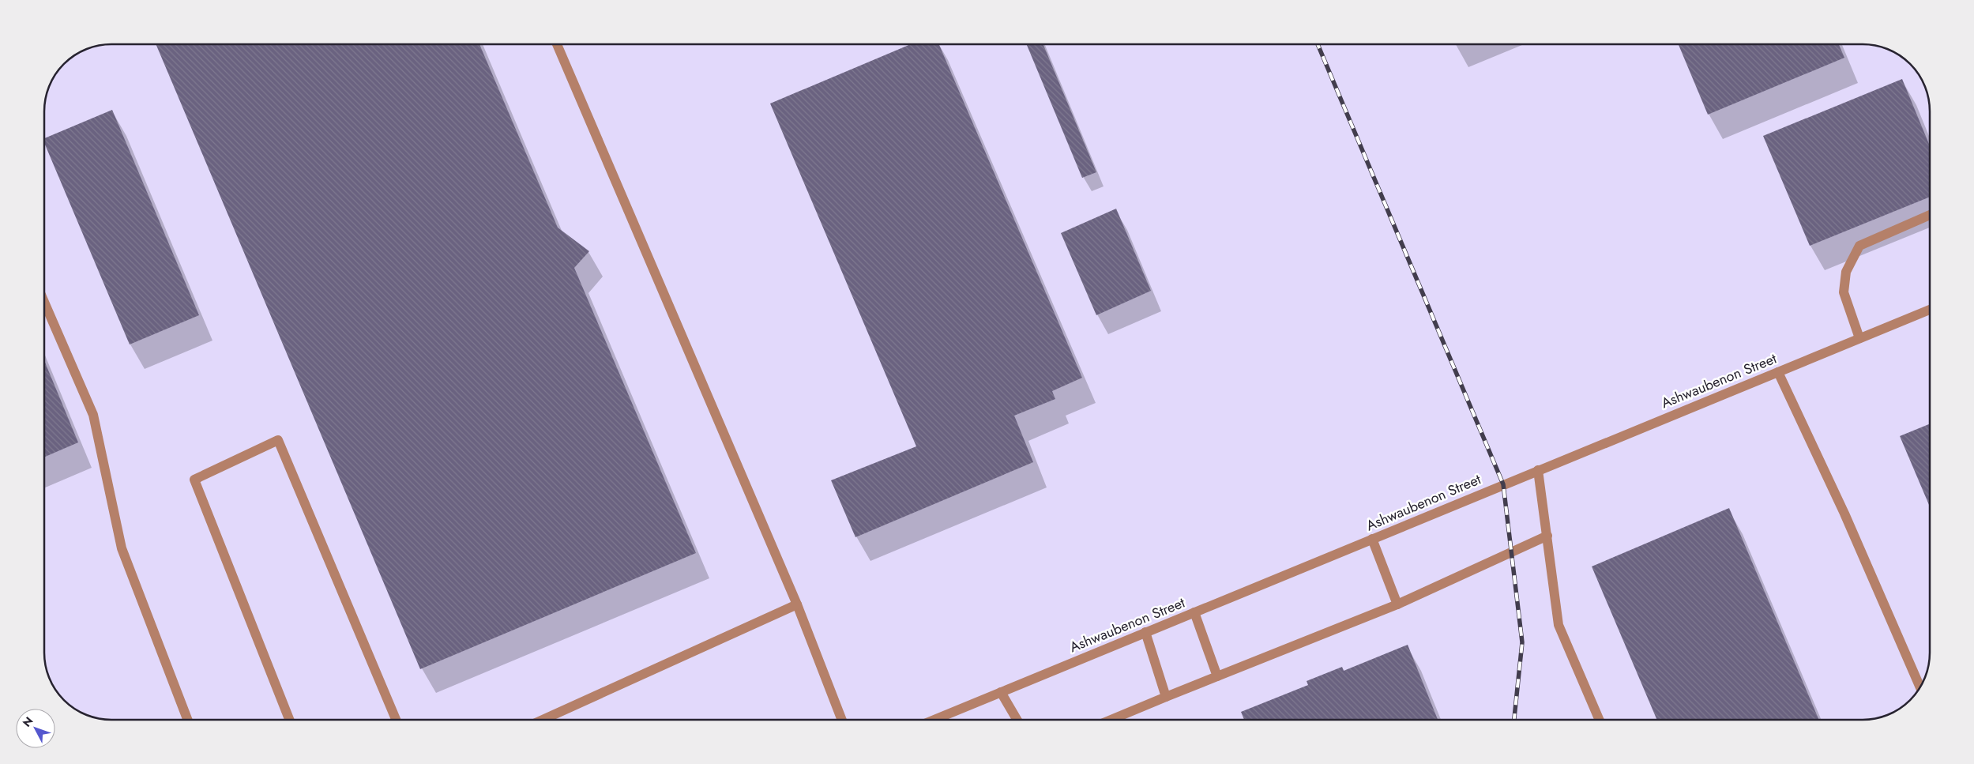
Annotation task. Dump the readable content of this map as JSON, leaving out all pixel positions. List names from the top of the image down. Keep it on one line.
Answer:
{"streets":{"street":["Ashwaubenon Street"]},"north":"top left"}
